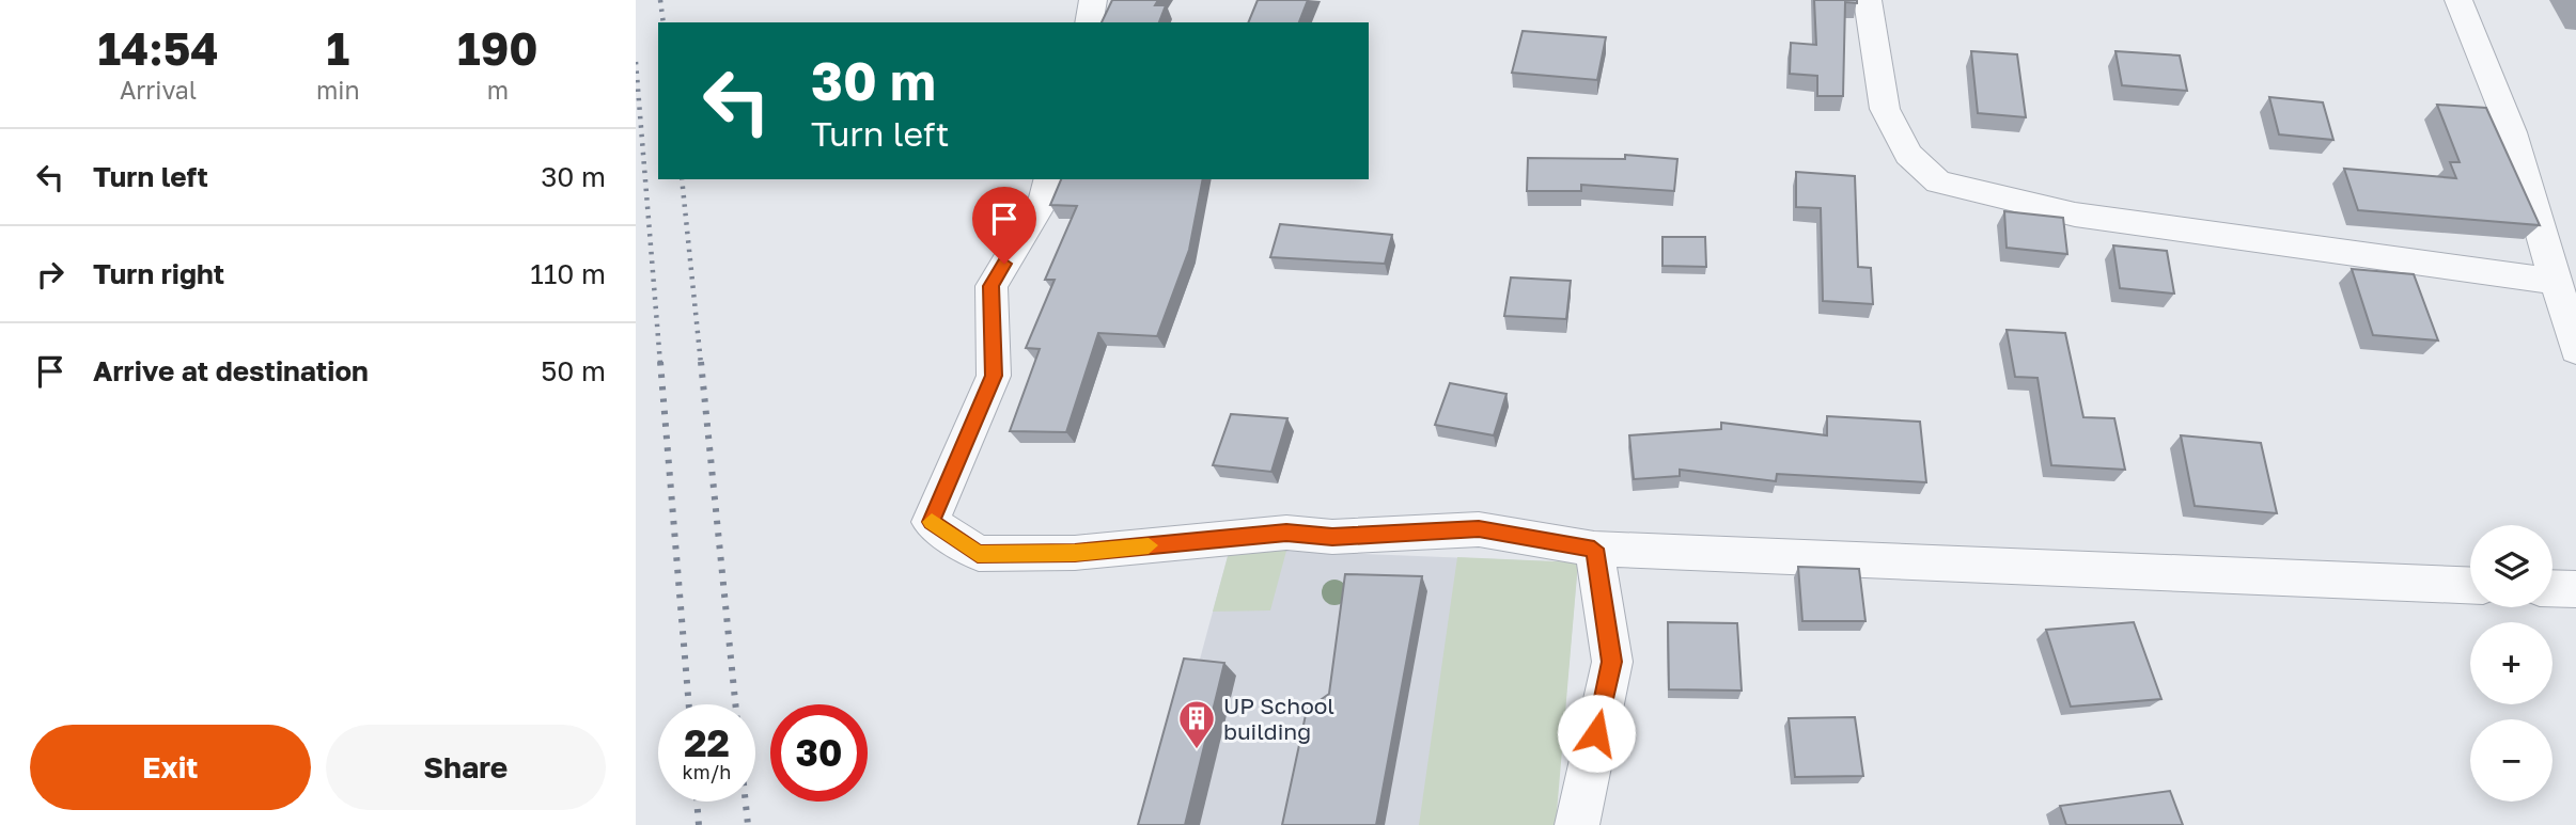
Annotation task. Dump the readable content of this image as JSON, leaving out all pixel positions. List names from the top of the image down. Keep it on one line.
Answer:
{"places":{"building":["UP School building"]},"page":{"eta":["14:54","Arrival","1","min","190","m"],"turn":["30 m","Turn left"],"list":[{"name":"Turn left","value":"30 m"},{"name":"Turn right","value":"110 m"},{"name":"Arrive at destination","value":"50 m"}],"map_buttons":["+","−"],"speed":"22 km/h","limit":"30","buttons":["Exit","Share"]}}
